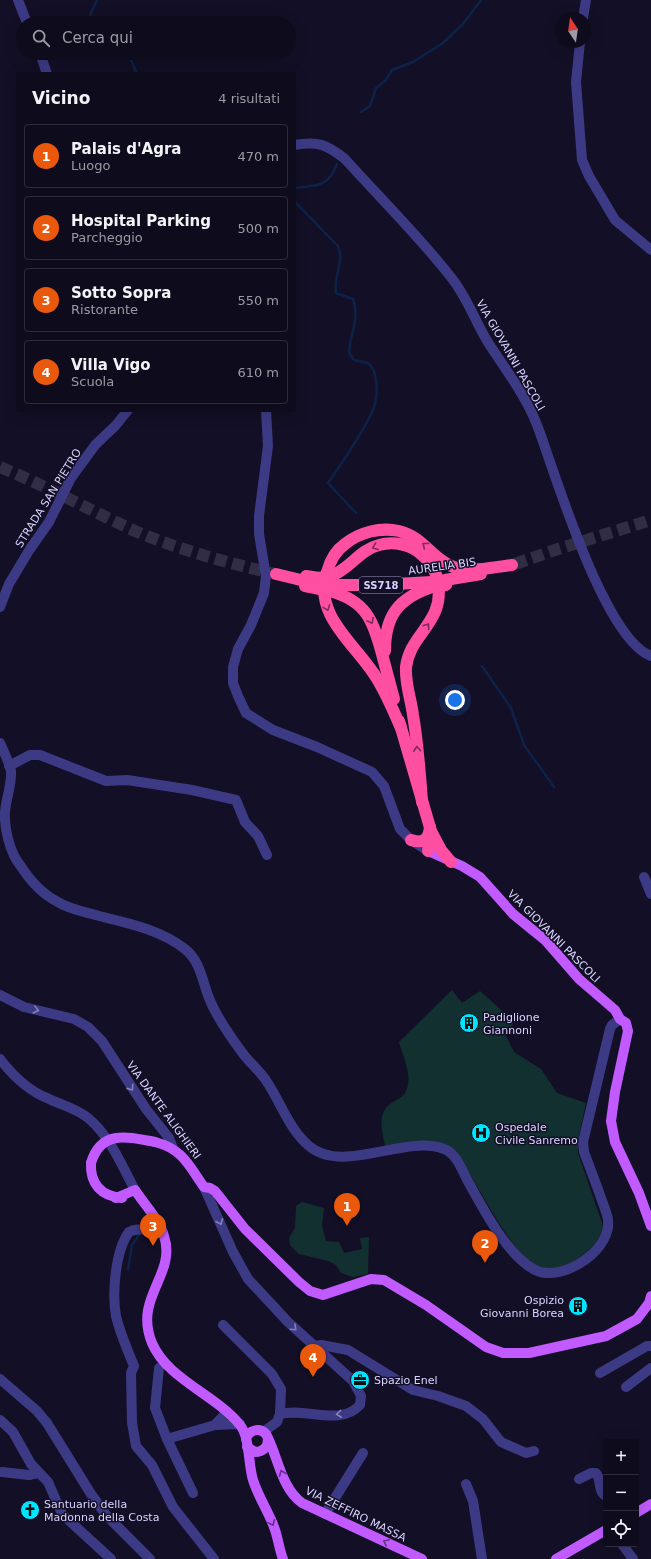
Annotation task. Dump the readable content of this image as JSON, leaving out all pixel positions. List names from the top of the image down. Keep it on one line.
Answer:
{"streets":{"highway":["AURELIA BIS","SS718"],"main road":["VIA GIOVANNI PASCOLI","VIA DANTE ALIGHIERI","VIA ZEFFIRO MASSA"],"street":["STRADA SAN PIETRO"]},"one_way":["VIA ZEFFIRO MASSA"],"places":{"building":["Padiglione Giannoni","Ospizio Giovanni Borea"],"hospital":["Ospedale Civile Sanremo"],"office":["Spazio Enel"],"church":["Santuario della Madonna della Costa"]},"north":"top","page":{"search":"Cerca qui","heading":["Vicino","4 risultati"],"list":[{"mark":"1","name":"Palais d'Agra","note":"Luogo","value":"470 m"},{"mark":"2","name":"Hospital Parking","note":"Parcheggio","value":"500 m"},{"mark":"3","name":"Sotto Sopra","note":"Ristorante","value":"550 m"},{"mark":"4","name":"Villa Vigo","note":"Scuola","value":"610 m"}],"pins":["1","3","2","4"],"map_buttons":["+","−"]}}
